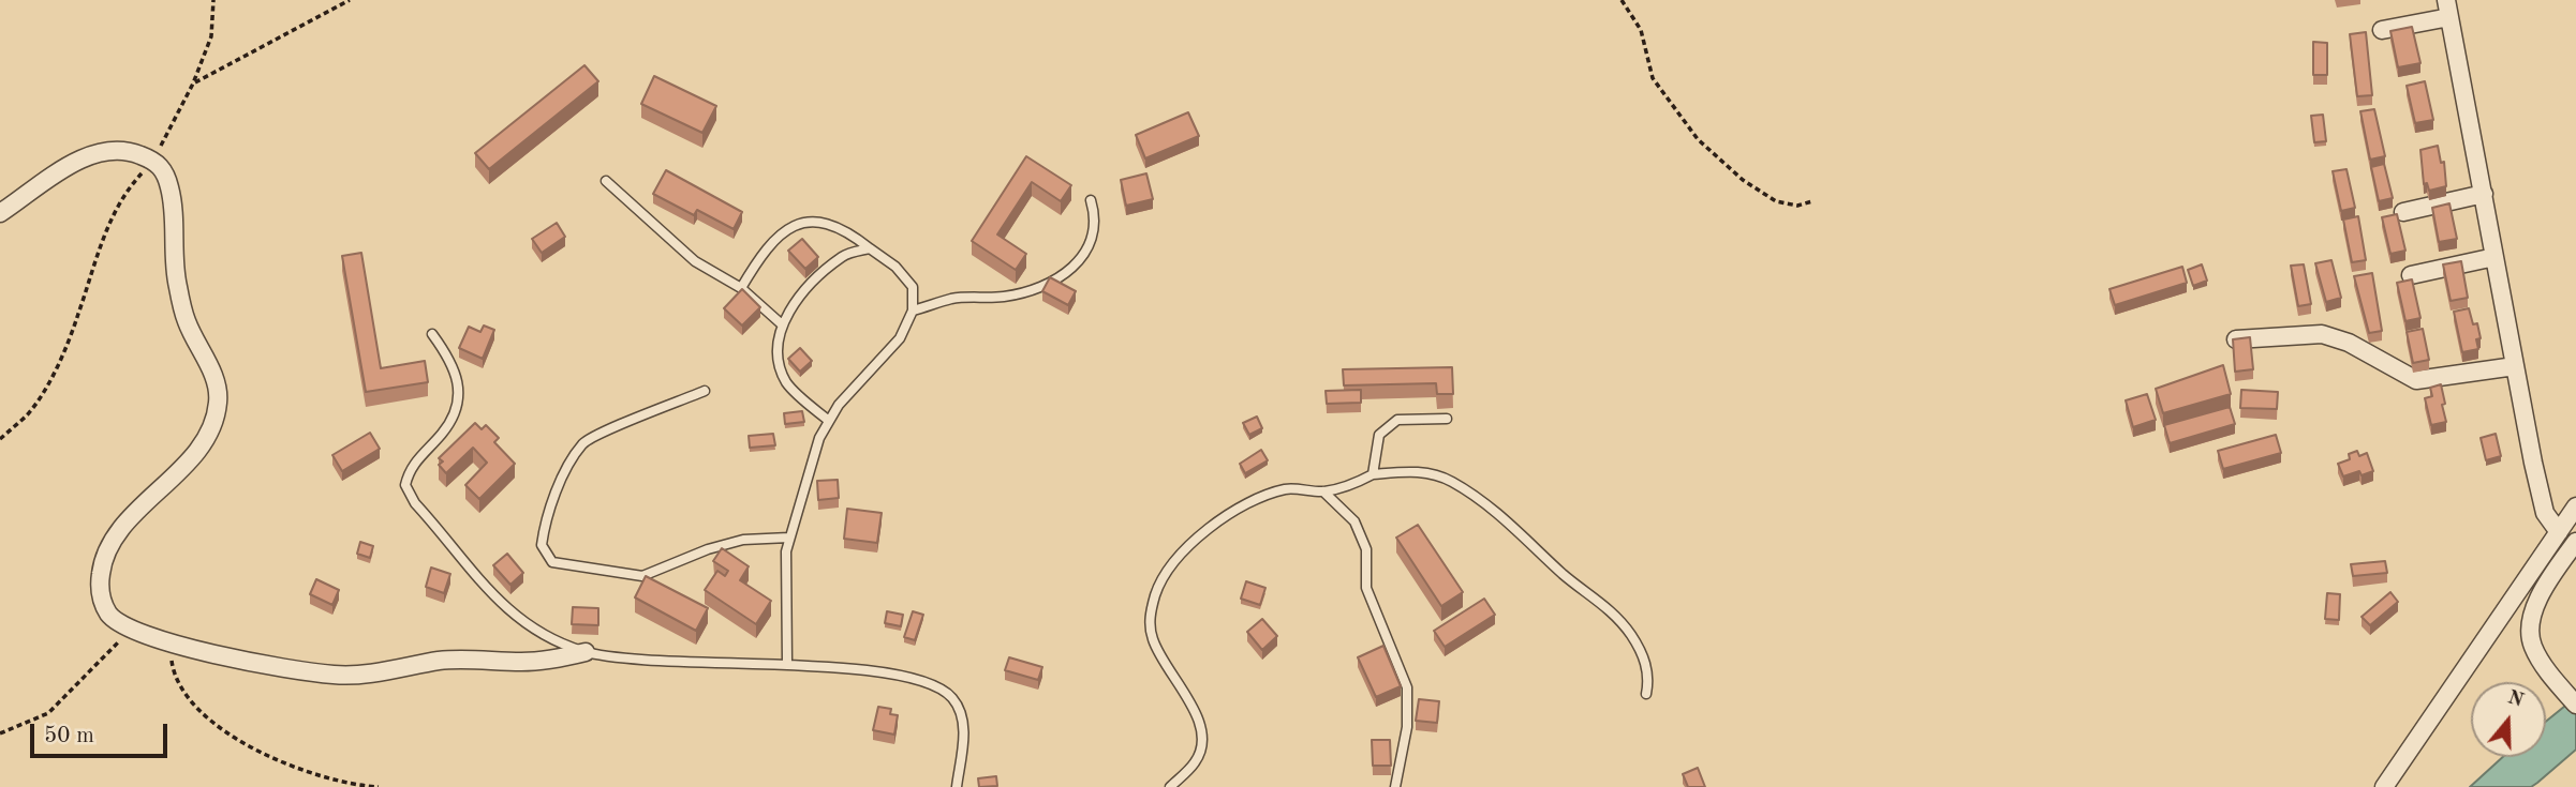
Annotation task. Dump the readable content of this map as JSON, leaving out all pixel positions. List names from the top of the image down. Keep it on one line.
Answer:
{"scale_bar":"50 m","north":"top"}
